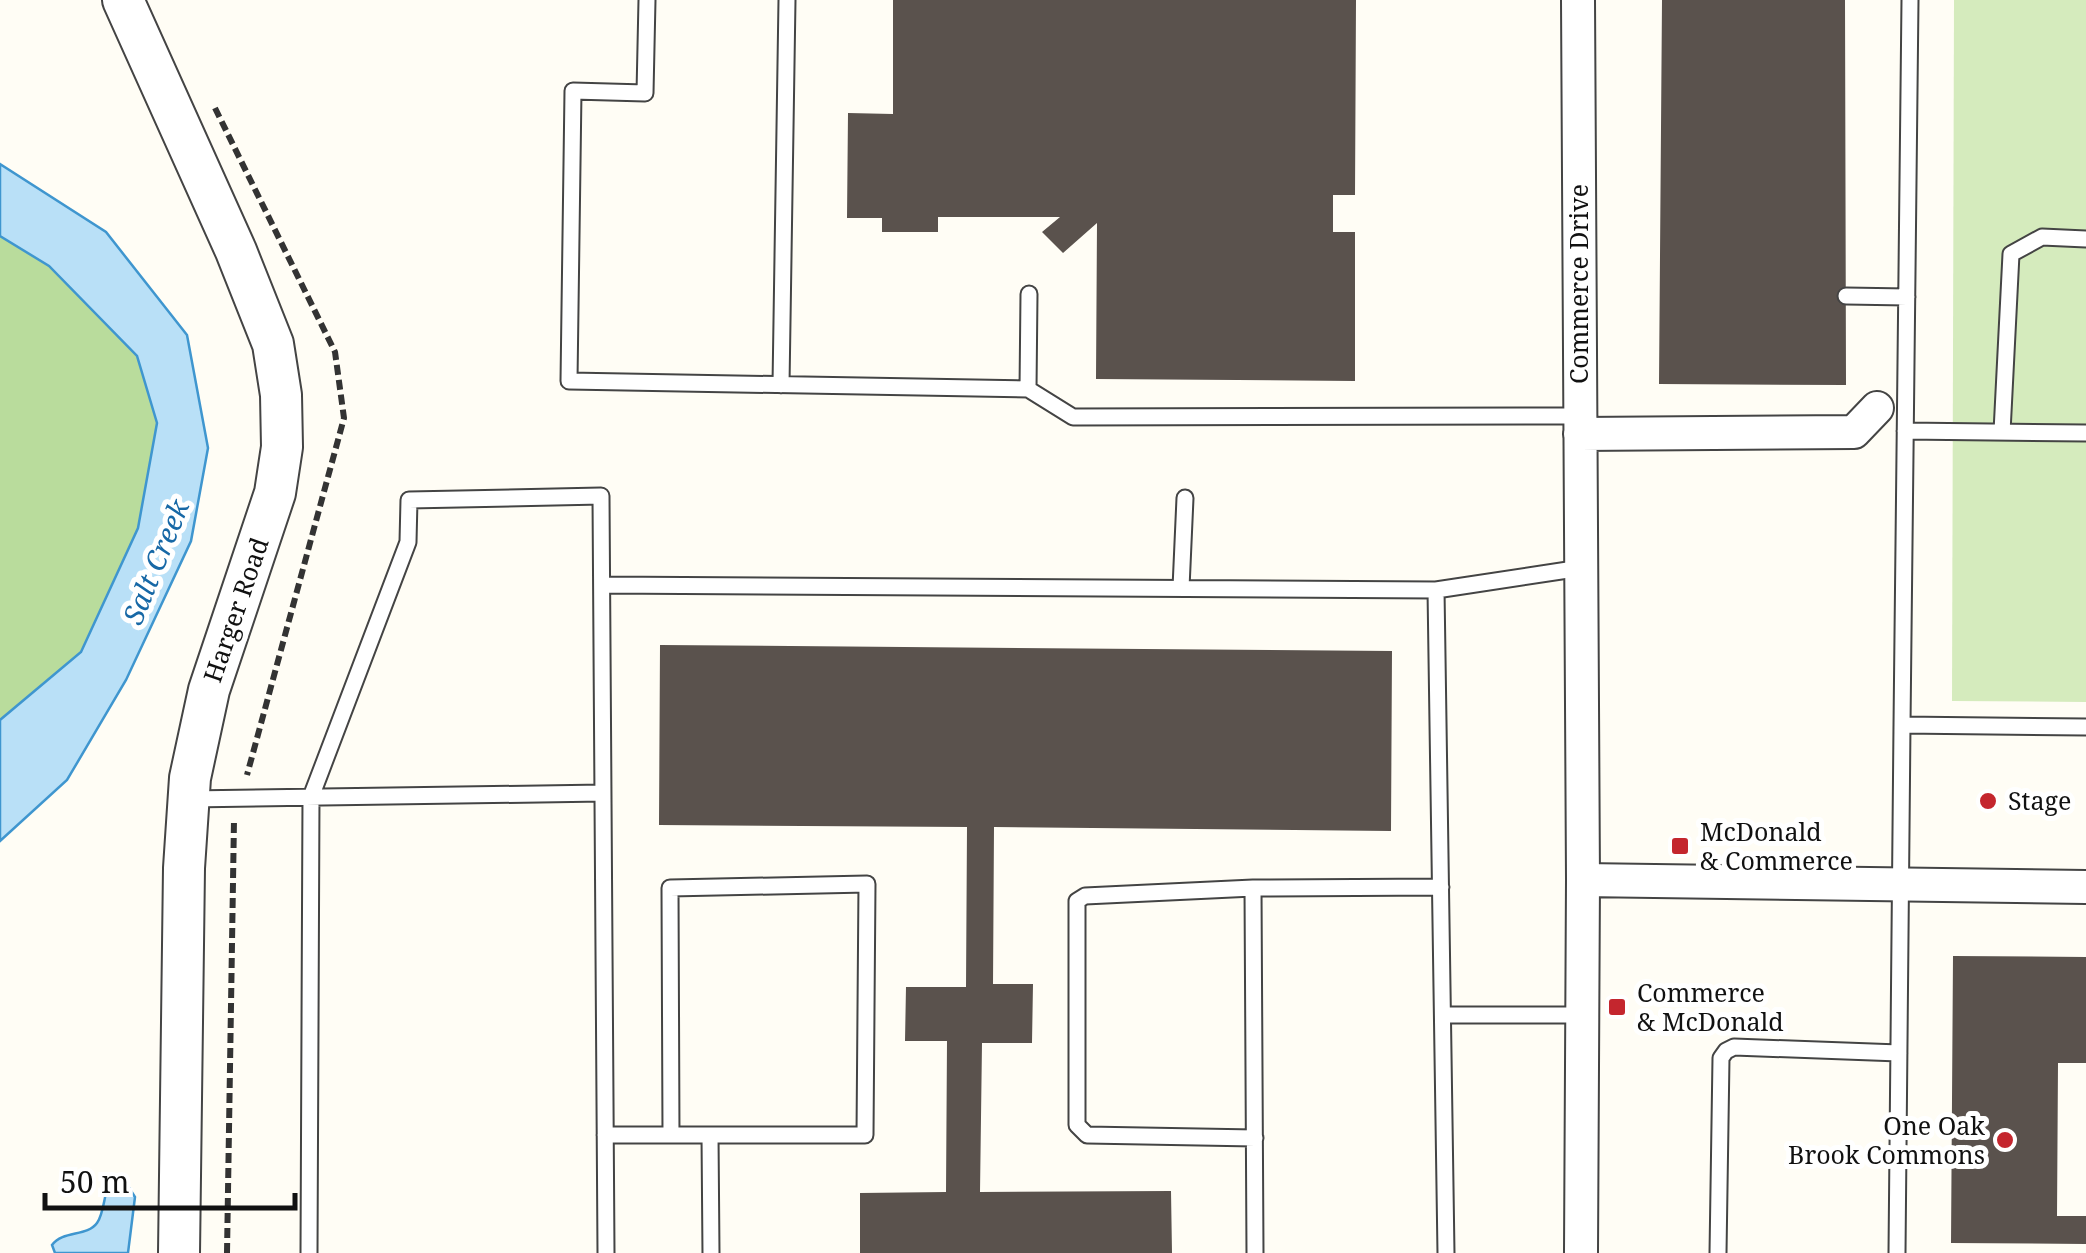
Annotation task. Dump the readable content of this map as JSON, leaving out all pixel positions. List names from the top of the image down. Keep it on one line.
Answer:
{"streets":{"street":["Commerce Drive","Harger Road"]},"water":["Salt Creek"],"places":{"other":["Stage","One Oak Brook Commons"],"transit":["McDonald & Commerce","Commerce & McDonald"]},"scale_bar":"50 m"}
